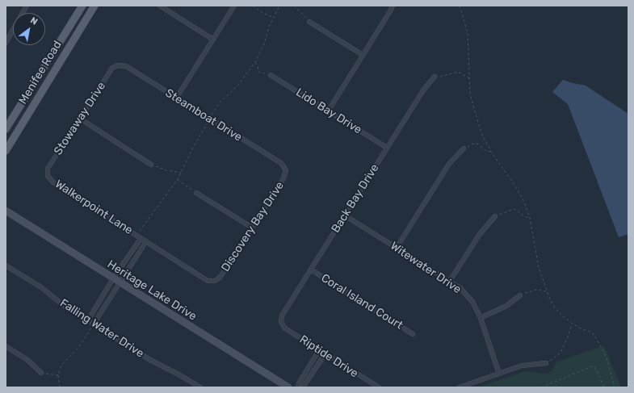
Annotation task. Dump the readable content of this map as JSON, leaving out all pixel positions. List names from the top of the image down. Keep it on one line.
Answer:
{"streets":{"main road":["Menifee Road"],"street":["Lido Bay Drive","Steamboat Drive","Stowaway Drive","Back Bay Drive","Walkerpoint Lane","Discovery Bay Drive","Witewater Drive","Heritage Lake Drive","Coral Island Court","Falling Water Drive","Riptide Drive"]},"crossings":[["Lido Bay Drive","Back Bay Drive"],["Steamboat Drive","Stowaway Drive"],["Steamboat Drive","Discovery Bay Drive"],["Stowaway Drive","Walkerpoint Lane"],["Back Bay Drive","Witewater Drive"],["Back Bay Drive","Coral Island Court"],["Back Bay Drive","Riptide Drive"],["Walkerpoint Lane","Discovery Bay Drive"],["Walkerpoint Lane","Heritage Lake Drive"],["Walkerpoint Lane","Falling Water Drive"]],"north":"top right"}
